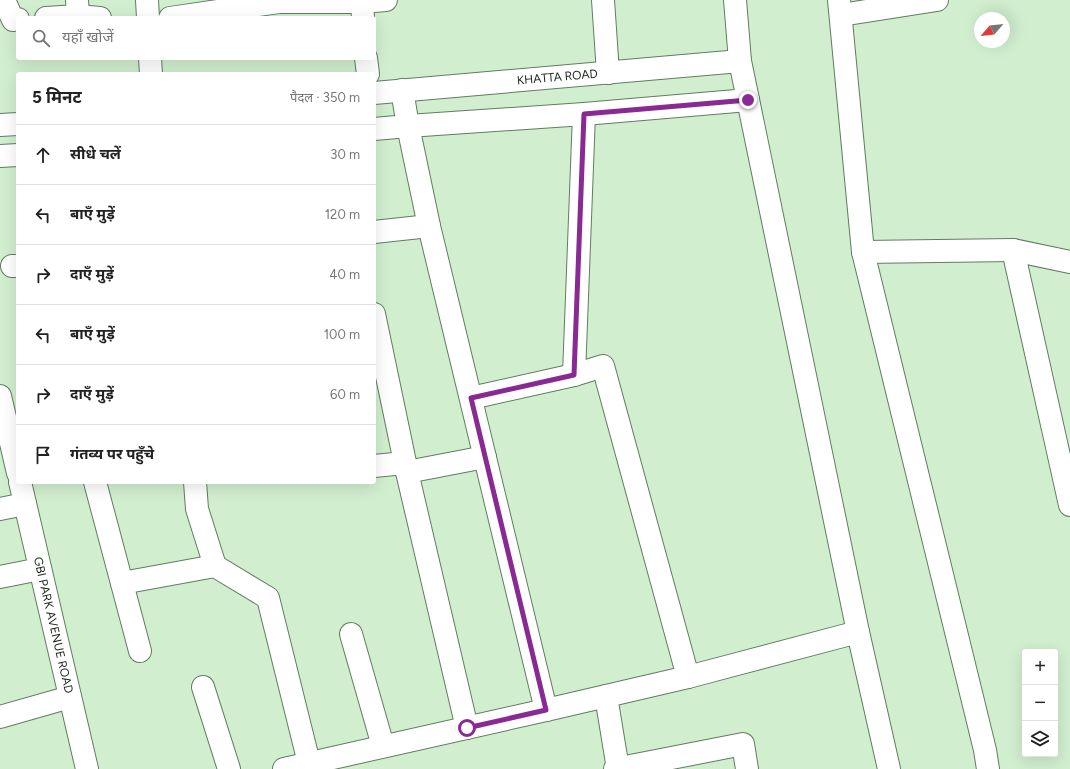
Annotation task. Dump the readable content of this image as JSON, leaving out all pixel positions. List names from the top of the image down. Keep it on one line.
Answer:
{"streets":{"street":["KHATTA ROAD","GBI PARK AVENUE ROAD"]},"north":"bottom left","page":{"search":"यहाँ खोजें","heading":["5 मिनट","पैदल · 350 m"],"list":[["सीधे चलें","30 m"],["बाएँ मुड़ें","120 m"],["दाएँ मुड़ें","40 m"],["बाएँ मुड़ें","100 m"],["दाएँ मुड़ें","60 m"],"गंतव्य पर पहुँचे"],"map_buttons":["+","−"]}}
